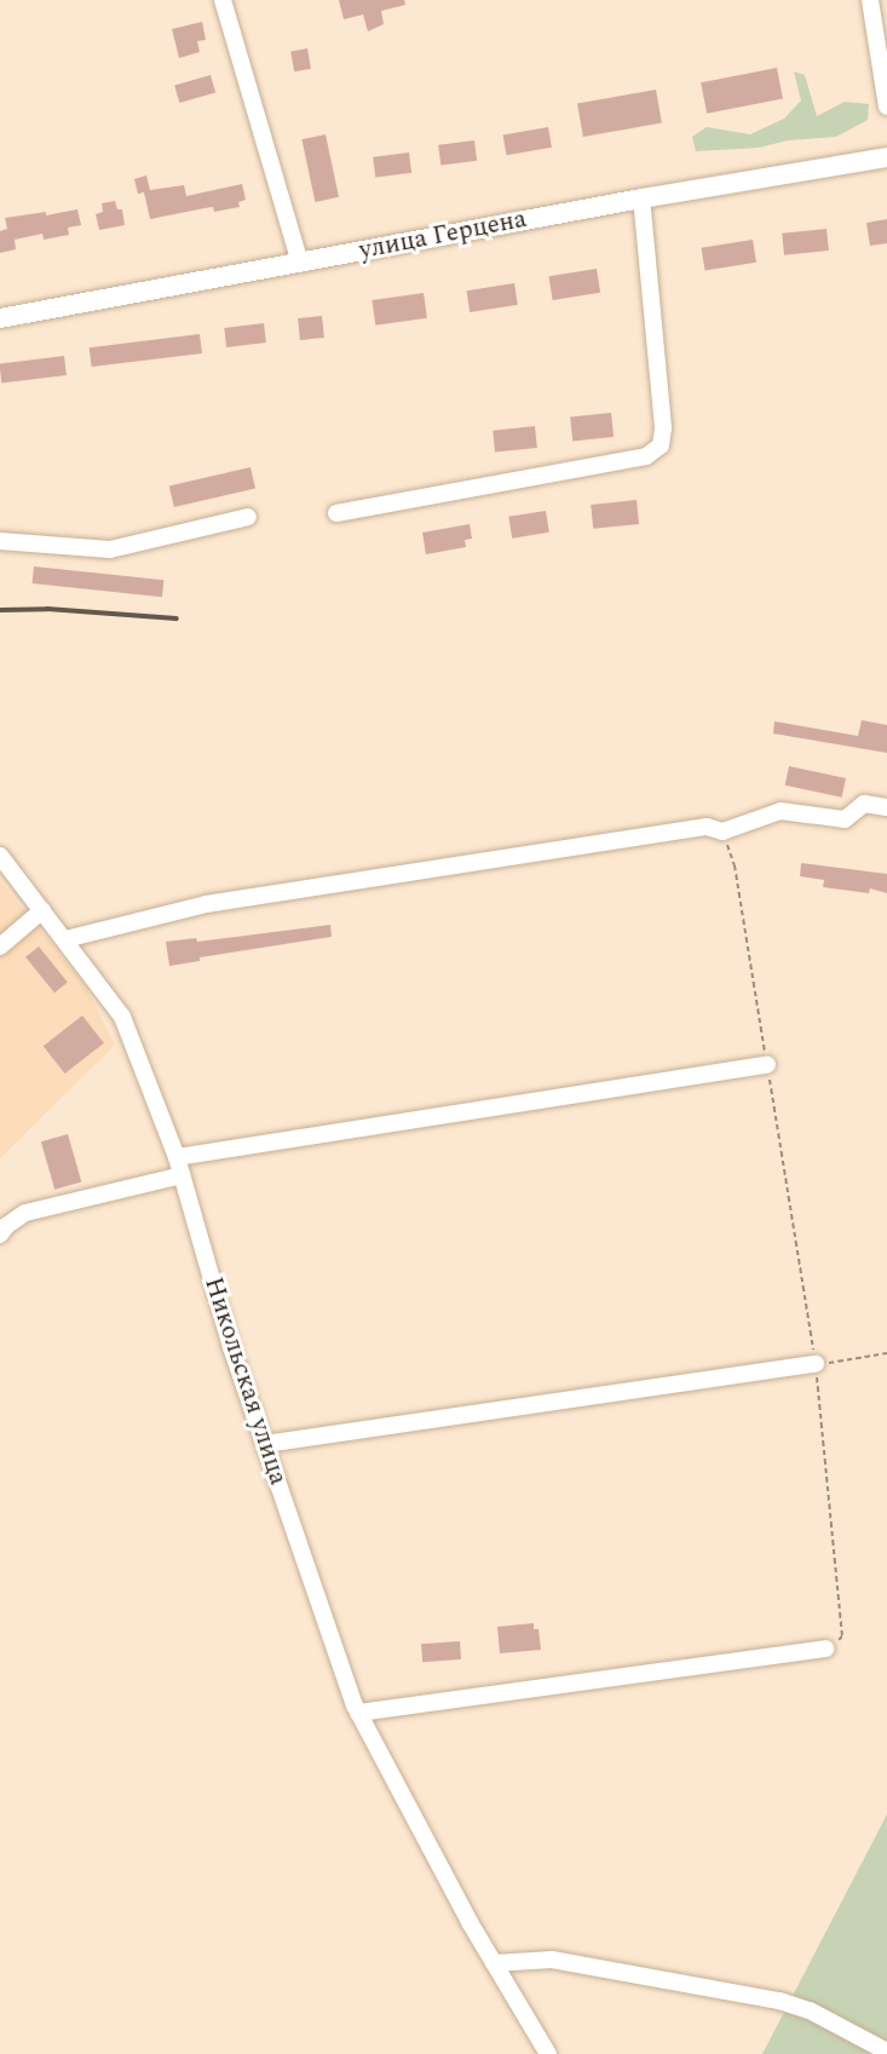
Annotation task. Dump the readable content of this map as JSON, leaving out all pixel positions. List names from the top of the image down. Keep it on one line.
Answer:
{"streets":{"main road":["улица Герцена"],"street":["Никольская улица"]}}
